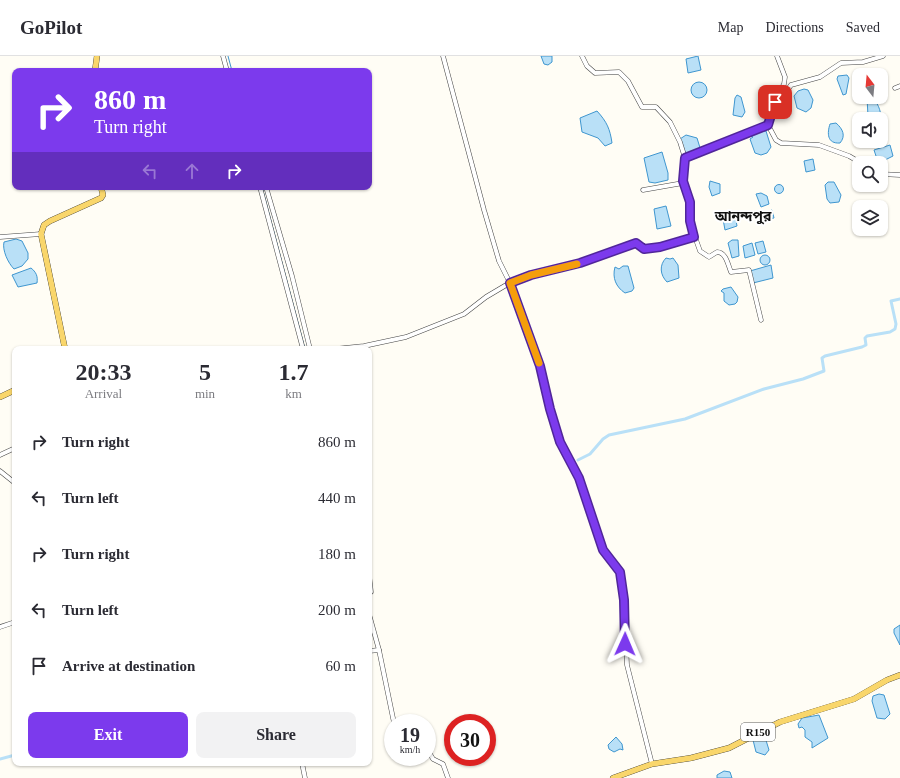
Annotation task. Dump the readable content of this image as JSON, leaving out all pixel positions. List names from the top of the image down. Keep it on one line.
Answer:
{"streets":{"main road":["R150"]},"districts":["আনন্দপুর"],"north":"top","page":{"header":"GoPilot","nav":["Map","Directions","Saved"],"turn":["860 m","Turn right"],"eta":["20:33","Arrival","5","min","1.7","km"],"list":[{"name":"Turn right","value":"860 m"},{"name":"Turn left","value":"440 m"},{"name":"Turn right","value":"180 m"},{"name":"Turn left","value":"200 m"},{"name":"Arrive at destination","value":"60 m"}],"buttons":["Exit","Share"],"speed":"19 km/h","limit":"30"}}
